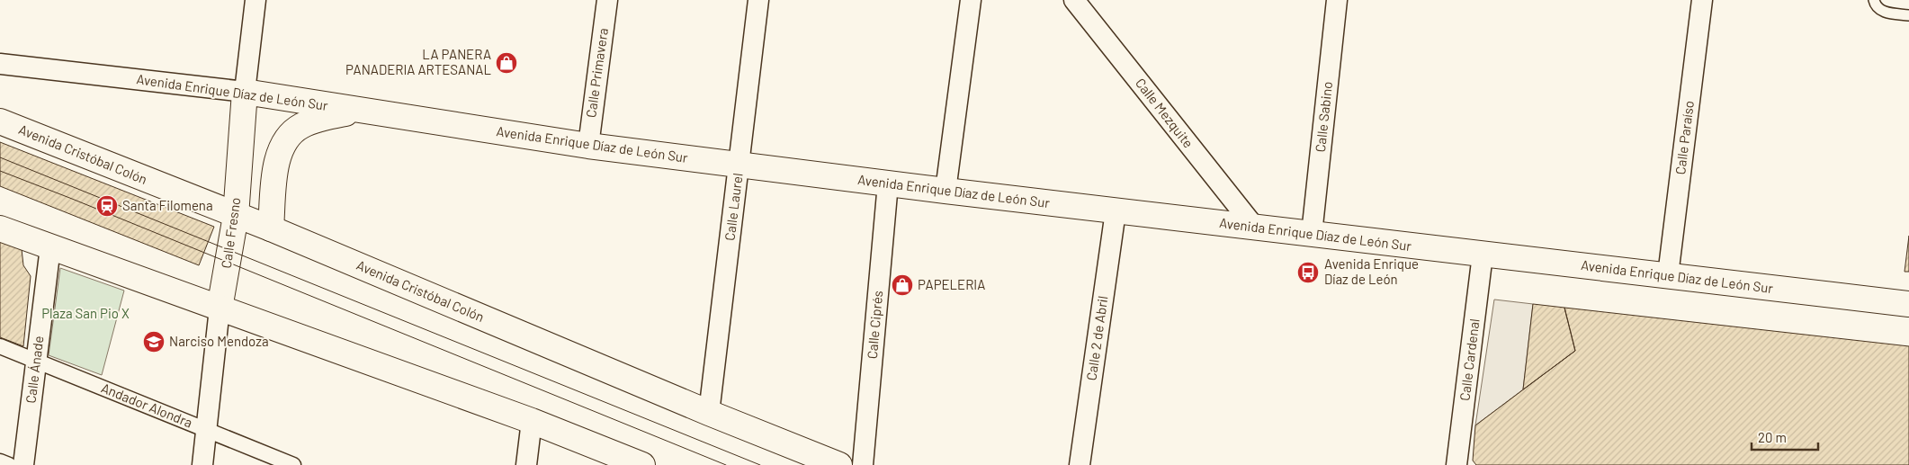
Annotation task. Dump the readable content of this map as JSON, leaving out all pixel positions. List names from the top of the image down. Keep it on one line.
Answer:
{"streets":{"main road":["Avenida Enrique Díaz de León Sur","Avenida Cristóbal Colón","Calle Fresno"],"street":["Calle Primavera","Calle Mezquite","Calle Sabino","Calle Paraíso","Calle Laurel","Calle Ciprés","Calle 2 de Abril","Calle Cardenal","Calle Ánade","Andador Alondra"]},"crossings":[["Calle Primavera","Avenida Enrique Díaz de León Sur"],["Avenida Enrique Díaz de León Sur","Calle Mezquite"],["Avenida Enrique Díaz de León Sur","Calle Sabino"],["Avenida Enrique Díaz de León Sur","Calle Paraíso"],["Avenida Enrique Díaz de León Sur","Calle Laurel"],["Avenida Enrique Díaz de León Sur","Calle Fresno"],["Avenida Enrique Díaz de León Sur","Calle Ciprés"],["Avenida Enrique Díaz de León Sur","Calle 2 de Abril"],["Avenida Enrique Díaz de León Sur","Calle Cardenal"],["Avenida Cristóbal Colón","Calle Laurel"],["Avenida Cristóbal Colón","Calle Fresno"],["Calle Fresno","Andador Alondra"],["Calle Ánade","Andador Alondra"]],"parks":["Plaza San Pio X"],"places":{"shop":["LA PANERA PANADERIA ARTESANAL","PAPELERIA"],"station":["Santa Filomena"],"bus stop":["Avenida Enrique Díaz de León"],"school or university":["Narciso Mendoza"]},"scale_bar":"20 m"}
